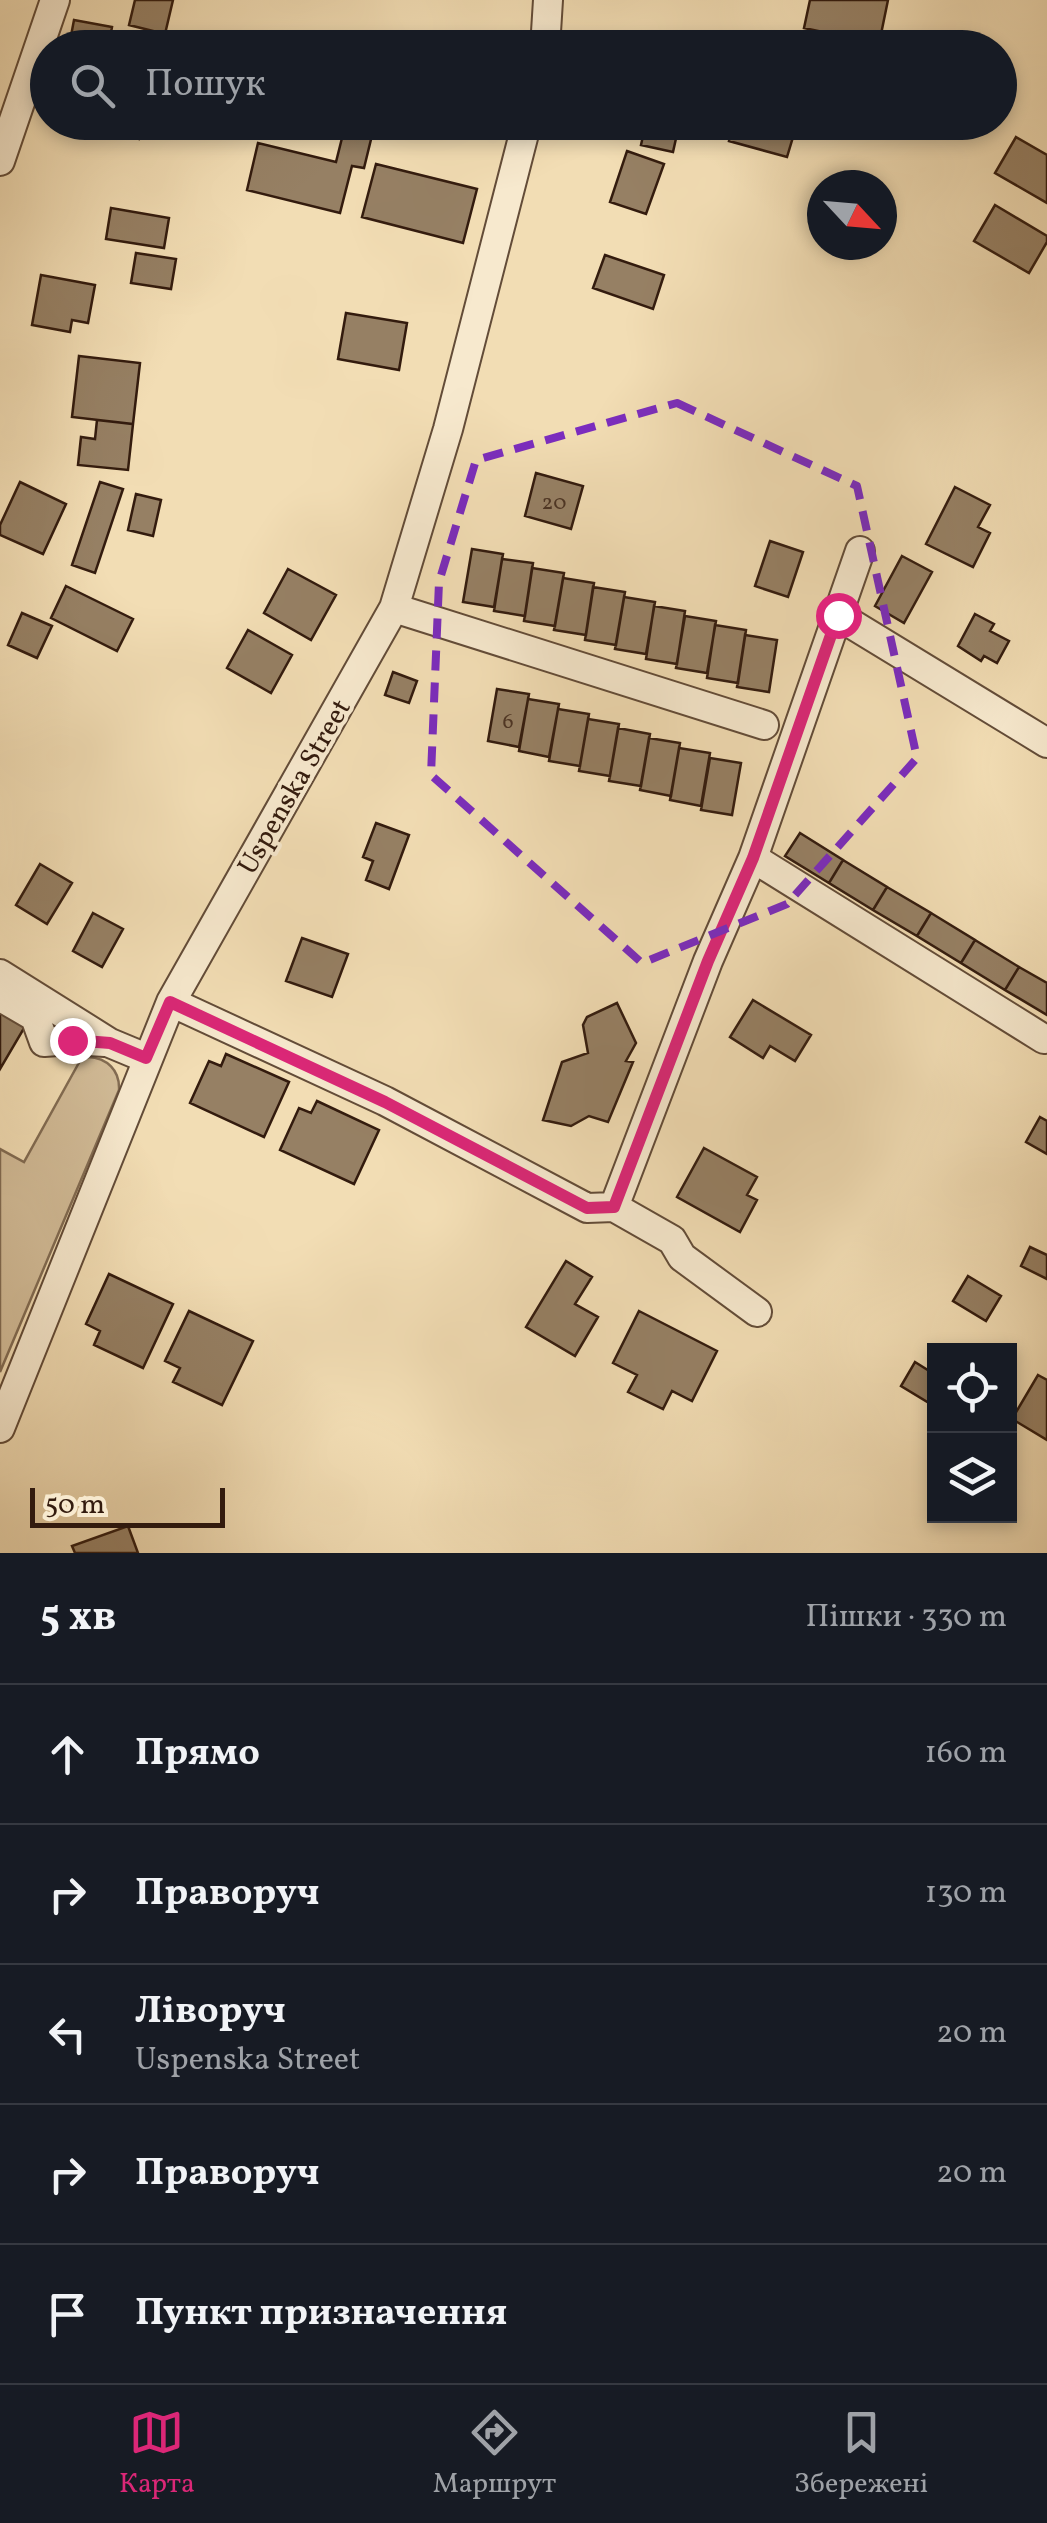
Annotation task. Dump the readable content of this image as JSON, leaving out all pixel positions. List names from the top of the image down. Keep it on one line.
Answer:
{"streets":{"street":["Uspenska Street"]},"house_numbers":["20","6"],"scale_bar":"50 m","north":"bottom right","page":{"search":"Пошук","scale":"50 m","heading":["5 хв","Пішки · 330 m"],"list":[["Прямо","160 m"],["Праворуч","130 m"],["Ліворуч","Uspenska Street","20 m"],["Праворуч","20 m"],"Пункт призначення"],"nav":["Карта","Маршрут","Збережені"]}}
